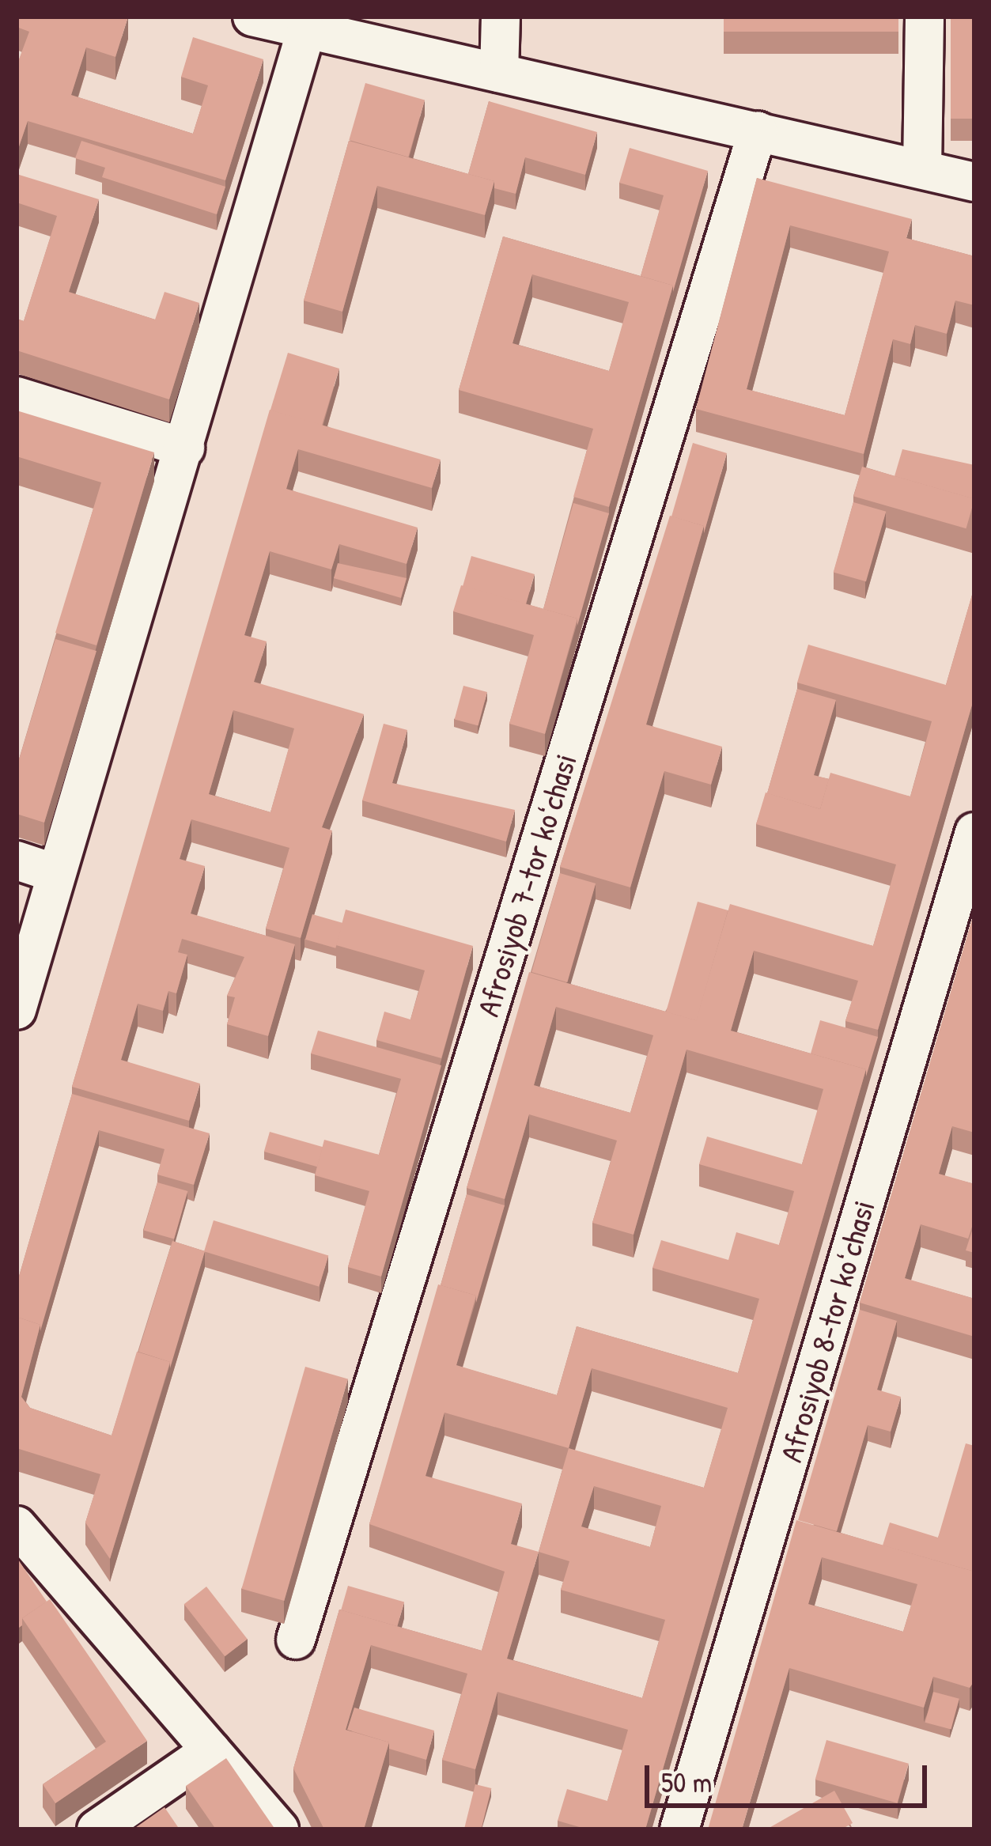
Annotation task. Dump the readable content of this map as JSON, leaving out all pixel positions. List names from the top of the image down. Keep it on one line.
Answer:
{"streets":{"street":["Afrosiyob 7-tor koʻchasi","Afrosiyob 8-tor koʻchasi"]},"scale_bar":"50 m"}
